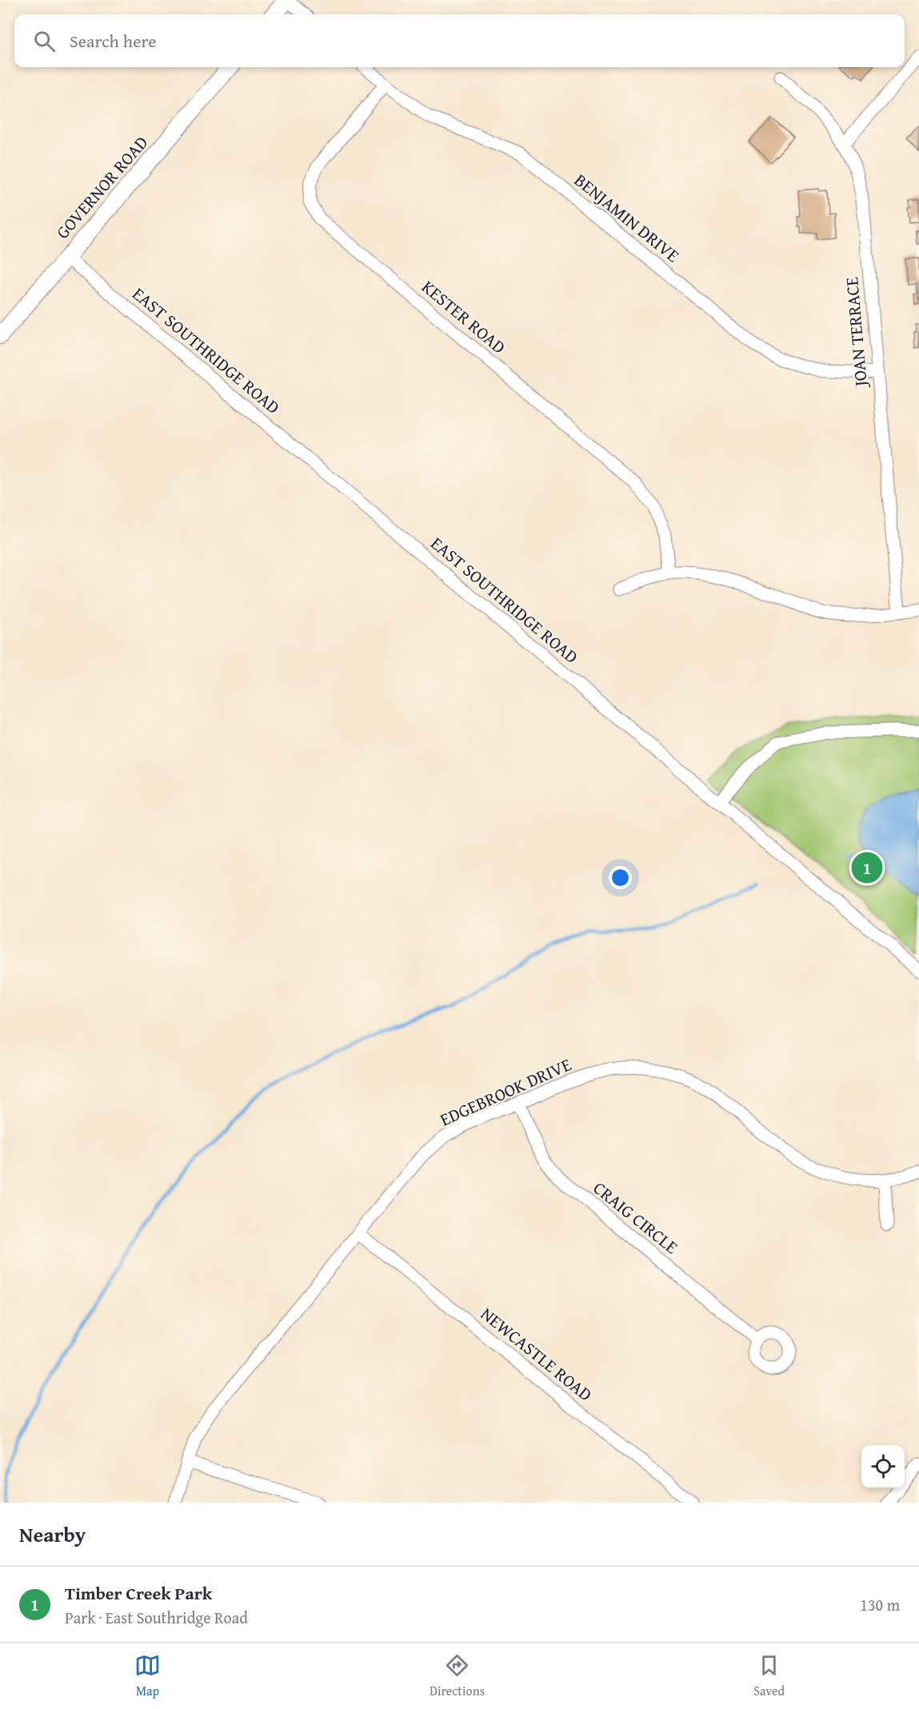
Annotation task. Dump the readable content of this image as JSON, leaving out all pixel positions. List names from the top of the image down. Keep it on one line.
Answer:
{"streets":{"main road":["GOVERNOR ROAD"],"street":["BENJAMIN DRIVE","KESTER ROAD","JOAN TERRACE","EAST SOUTHRIDGE ROAD","EDGEBROOK DRIVE","CRAIG CIRCLE","NEWCASTLE ROAD"]},"crossings":[["GOVERNOR ROAD","EAST SOUTHRIDGE ROAD"],["BENJAMIN DRIVE","KESTER ROAD"],["BENJAMIN DRIVE","JOAN TERRACE"],["EDGEBROOK DRIVE","CRAIG CIRCLE"],["EDGEBROOK DRIVE","NEWCASTLE ROAD"]],"page":{"search":"Search here","pins":"1","heading":"Nearby","list":[{"mark":"1","name":"Timber Creek Park","note":"Park · East Southridge Road","value":"130 m"}],"nav":["Map","Directions","Saved"]}}
